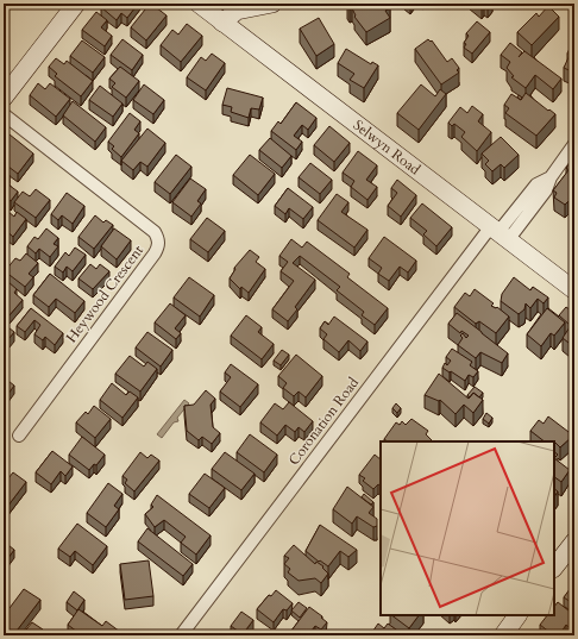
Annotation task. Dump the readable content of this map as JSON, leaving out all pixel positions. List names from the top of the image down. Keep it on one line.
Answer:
{"streets":{"street":["Selwyn Road","Heywood Crescent","Coronation Road"]},"crossings":[["Selwyn Road","Coronation Road"]]}
